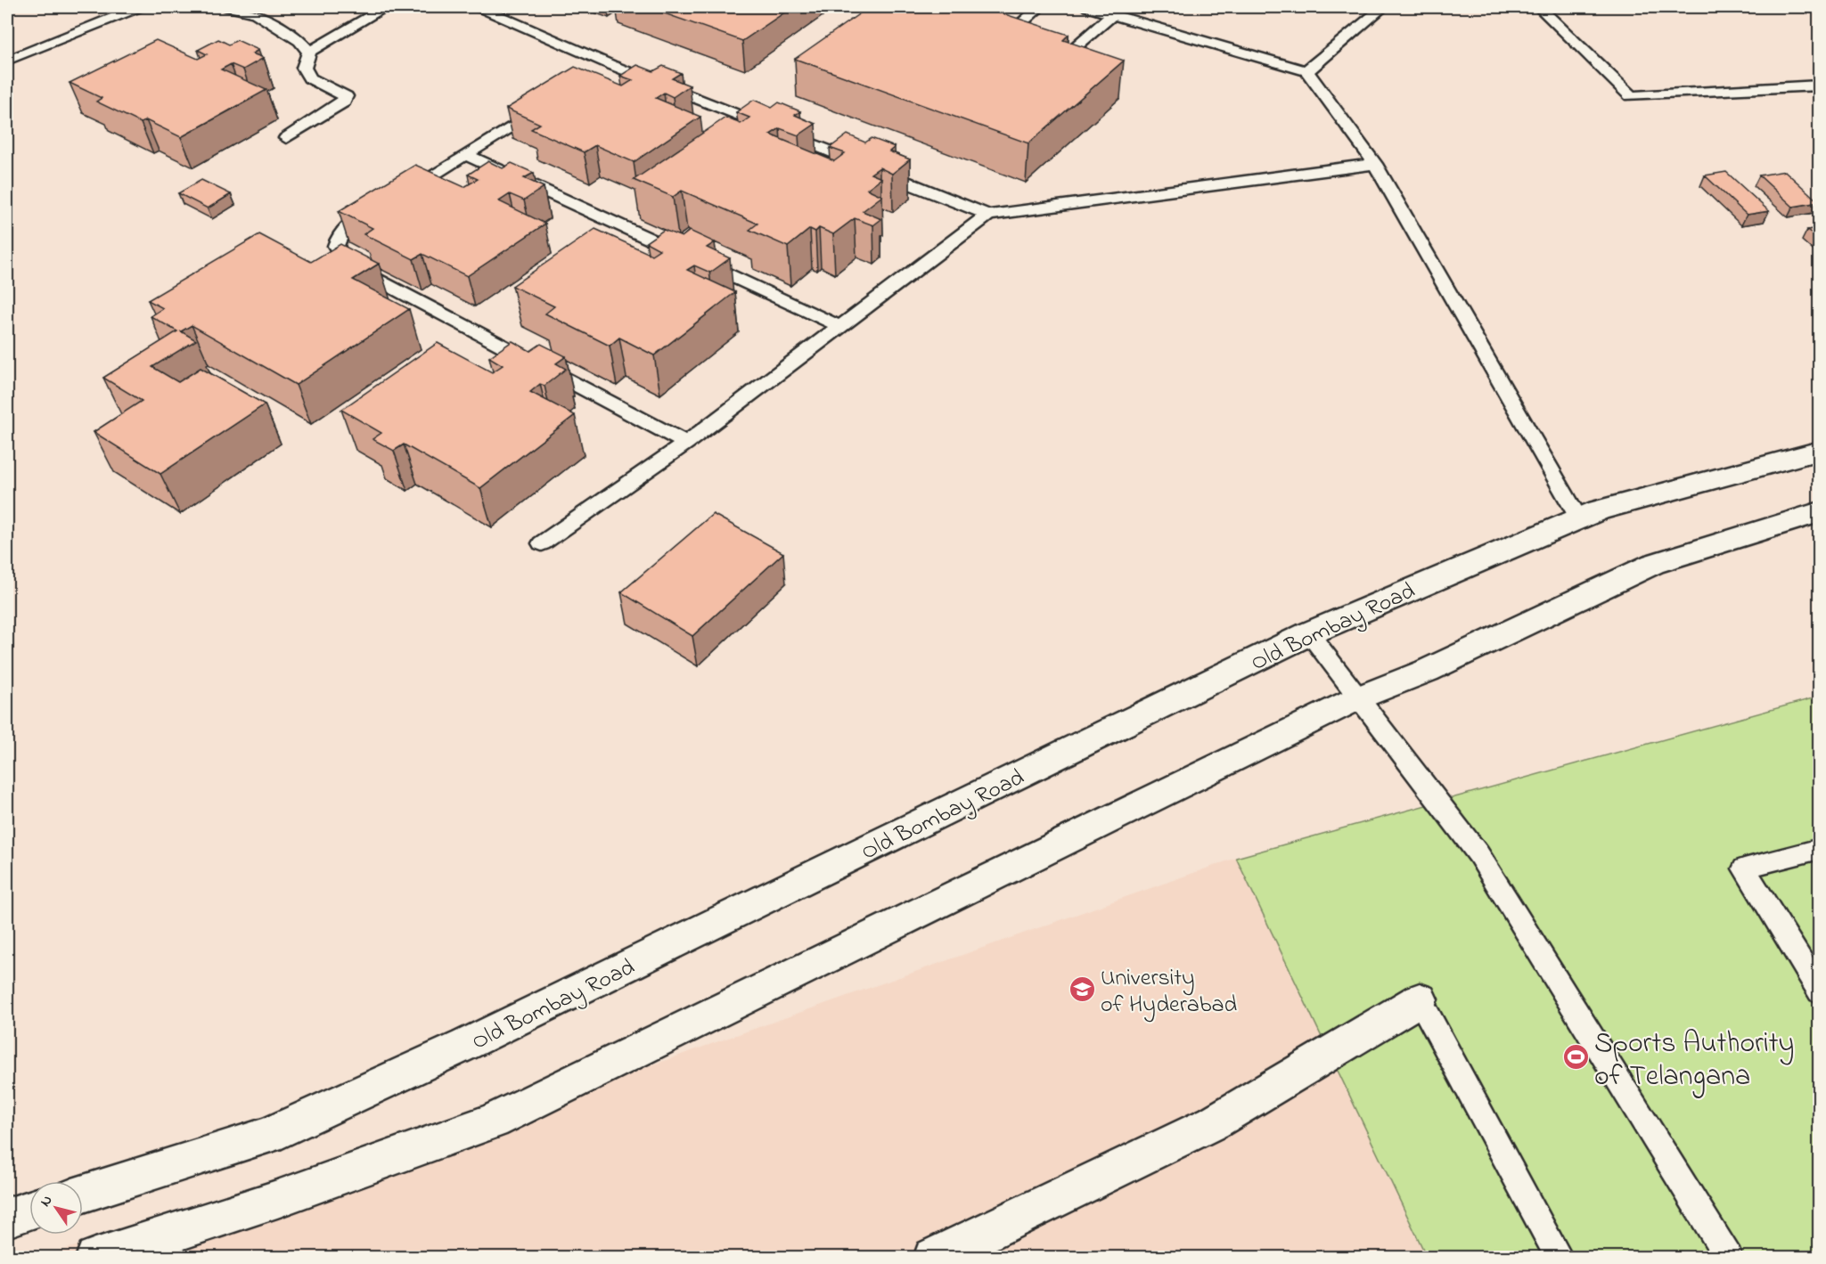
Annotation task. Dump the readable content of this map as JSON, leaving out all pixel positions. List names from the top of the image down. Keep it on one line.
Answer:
{"streets":{"main road":["Old Bombay Road"]},"places":{"school or university":["University of Hyderabad"],"sports":["Sports Authority of Telangana"]},"north":"top left"}
